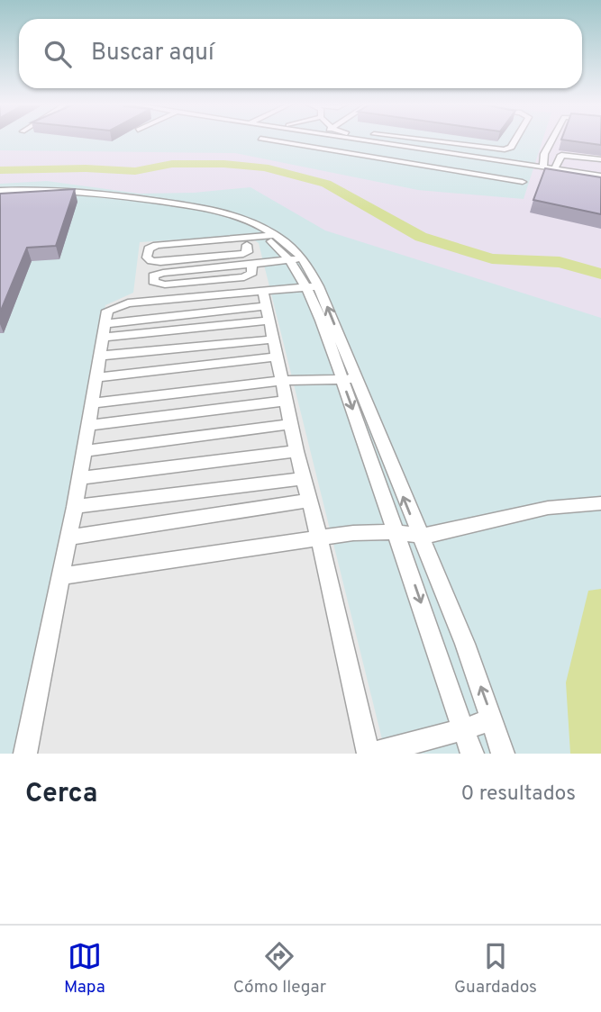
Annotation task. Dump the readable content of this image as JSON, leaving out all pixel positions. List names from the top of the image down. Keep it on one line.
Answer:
{"page":{"search":"Buscar aquí","heading":["Cerca","0 resultados"],"nav":["Mapa","Cómo llegar","Guardados"]}}
